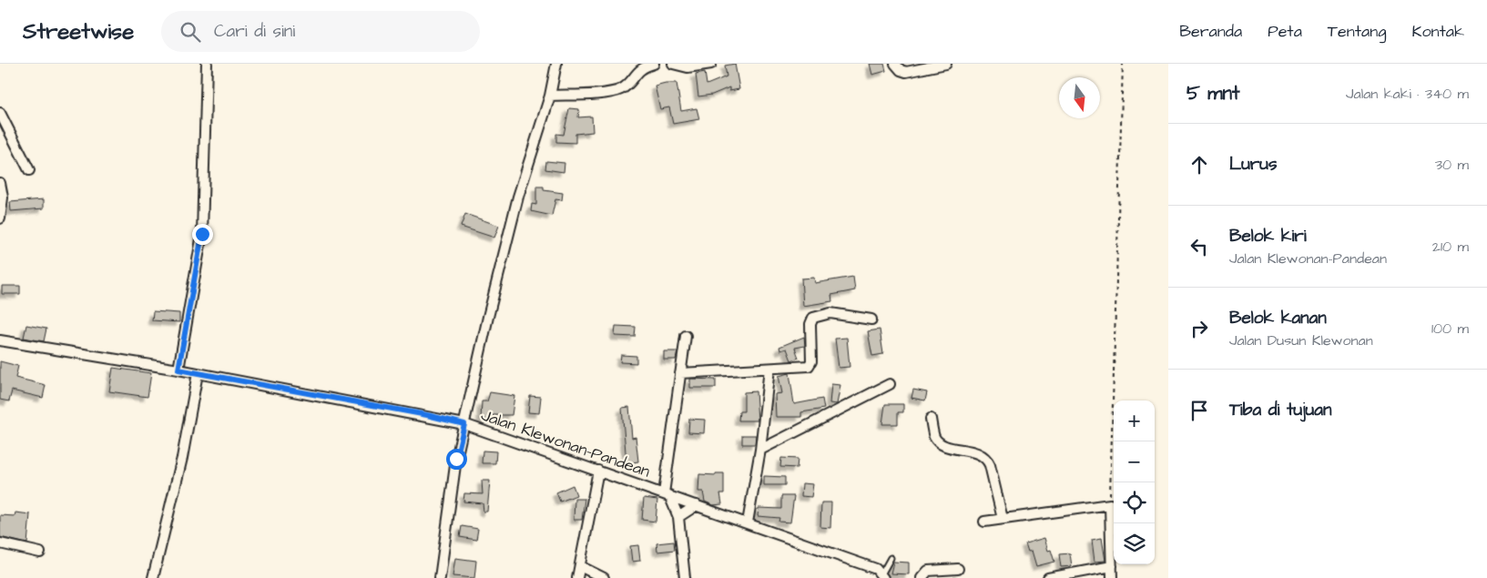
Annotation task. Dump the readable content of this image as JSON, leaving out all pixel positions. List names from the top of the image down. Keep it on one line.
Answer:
{"streets":{"street":["Jalan Klewonan-Pandean"]},"north":"bottom","page":{"header":"Streetwise","search":"Cari di sini","nav":["Beranda","Peta","Tentang","Kontak"],"heading":["5 mnt","Jalan kaki · 340 m"],"list":[["Lurus","30 m"],["Belok kiri","Jalan Klewonan-Pandean","210 m"],["Belok kanan","Jalan Dusun Klewonan","100 m"],"Tiba di tujuan"],"map_buttons":["+","−"]}}
